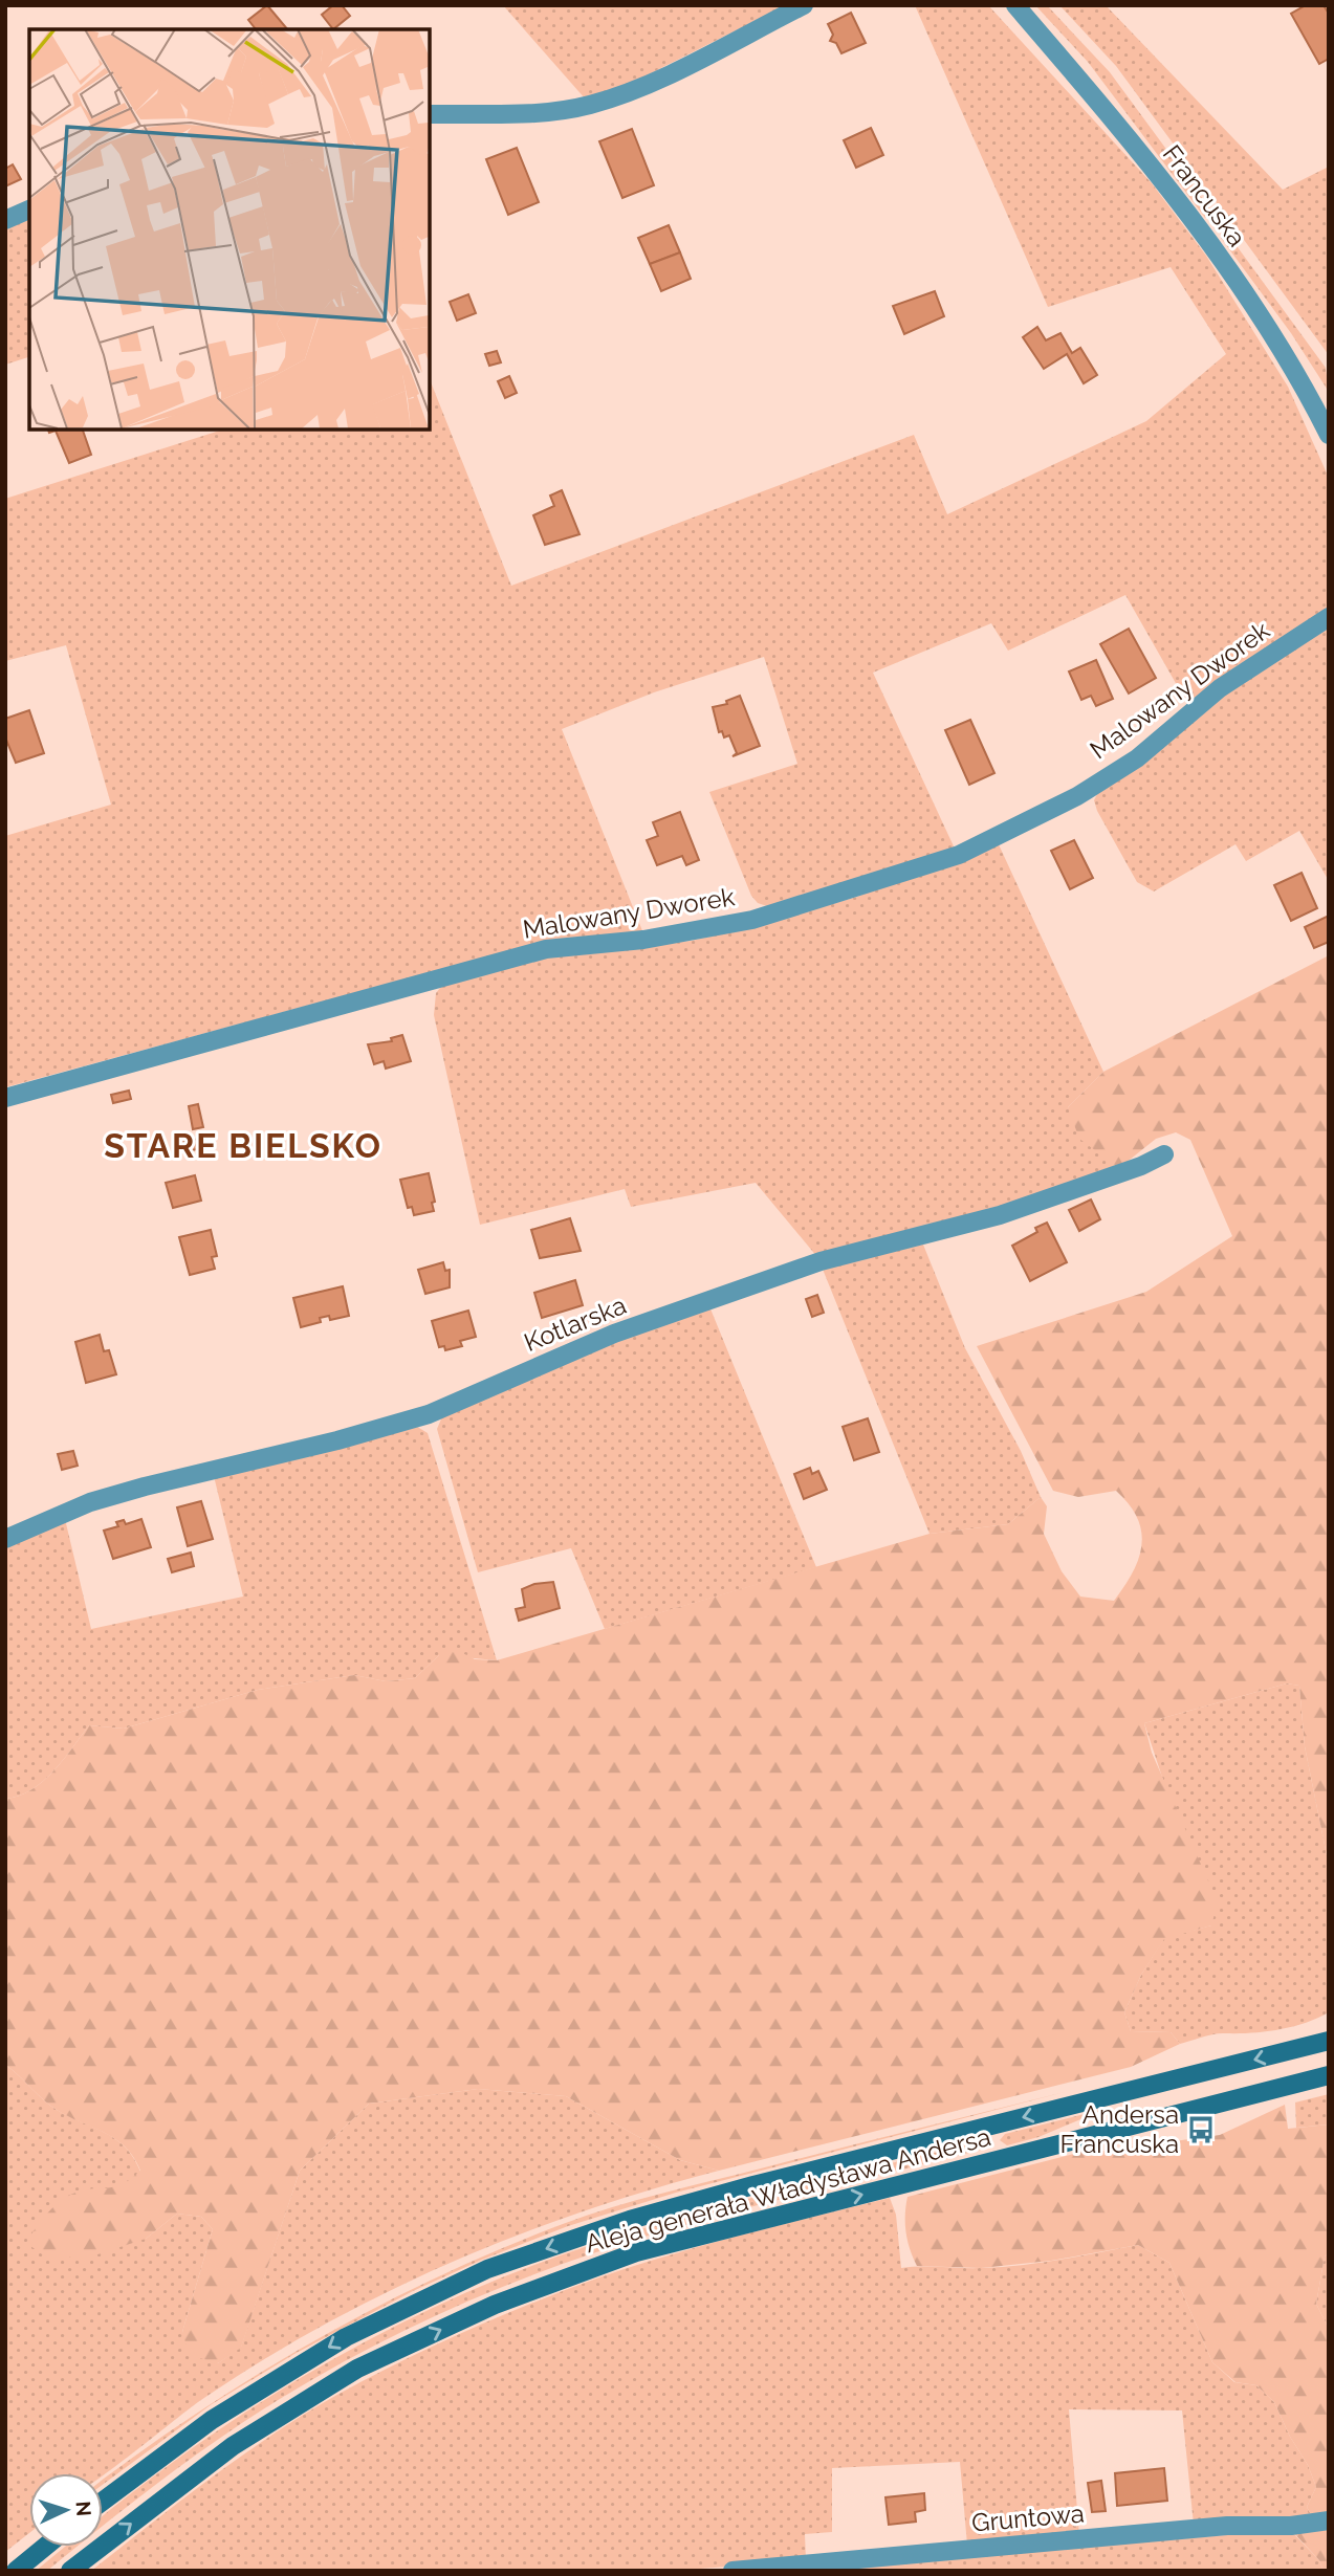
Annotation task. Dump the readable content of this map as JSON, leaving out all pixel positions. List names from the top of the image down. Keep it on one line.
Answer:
{"streets":{"main road":["Aleja generała Władysława Andersa"],"street":["Francuska","Malowany Dworek","Kotlarska","Gruntowa"]},"districts":["STARE BIELSKO"],"places":{"bus stop":["Andersa Francuska"]},"north":"right"}
